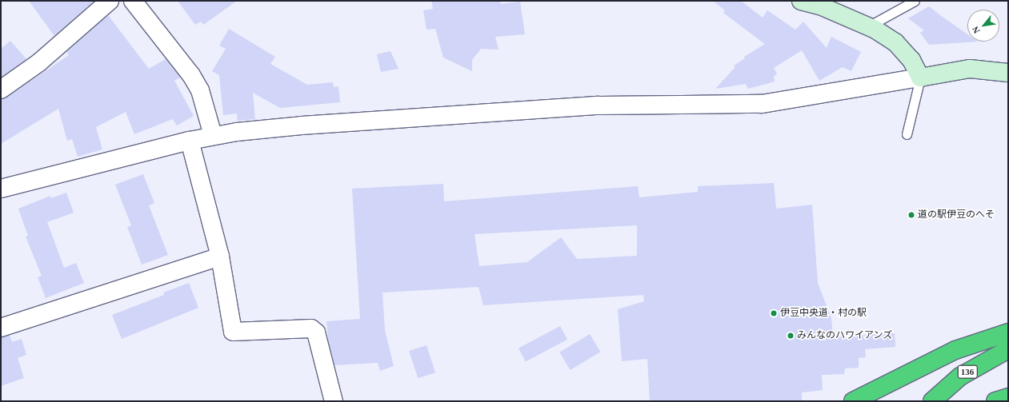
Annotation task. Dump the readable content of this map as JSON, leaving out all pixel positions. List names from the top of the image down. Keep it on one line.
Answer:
{"streets":{"highway":["136"]},"places":["道の駅伊豆のへそ","伊豆中央道・村の駅","みんなのハワイアンズ"],"north":"bottom left"}
